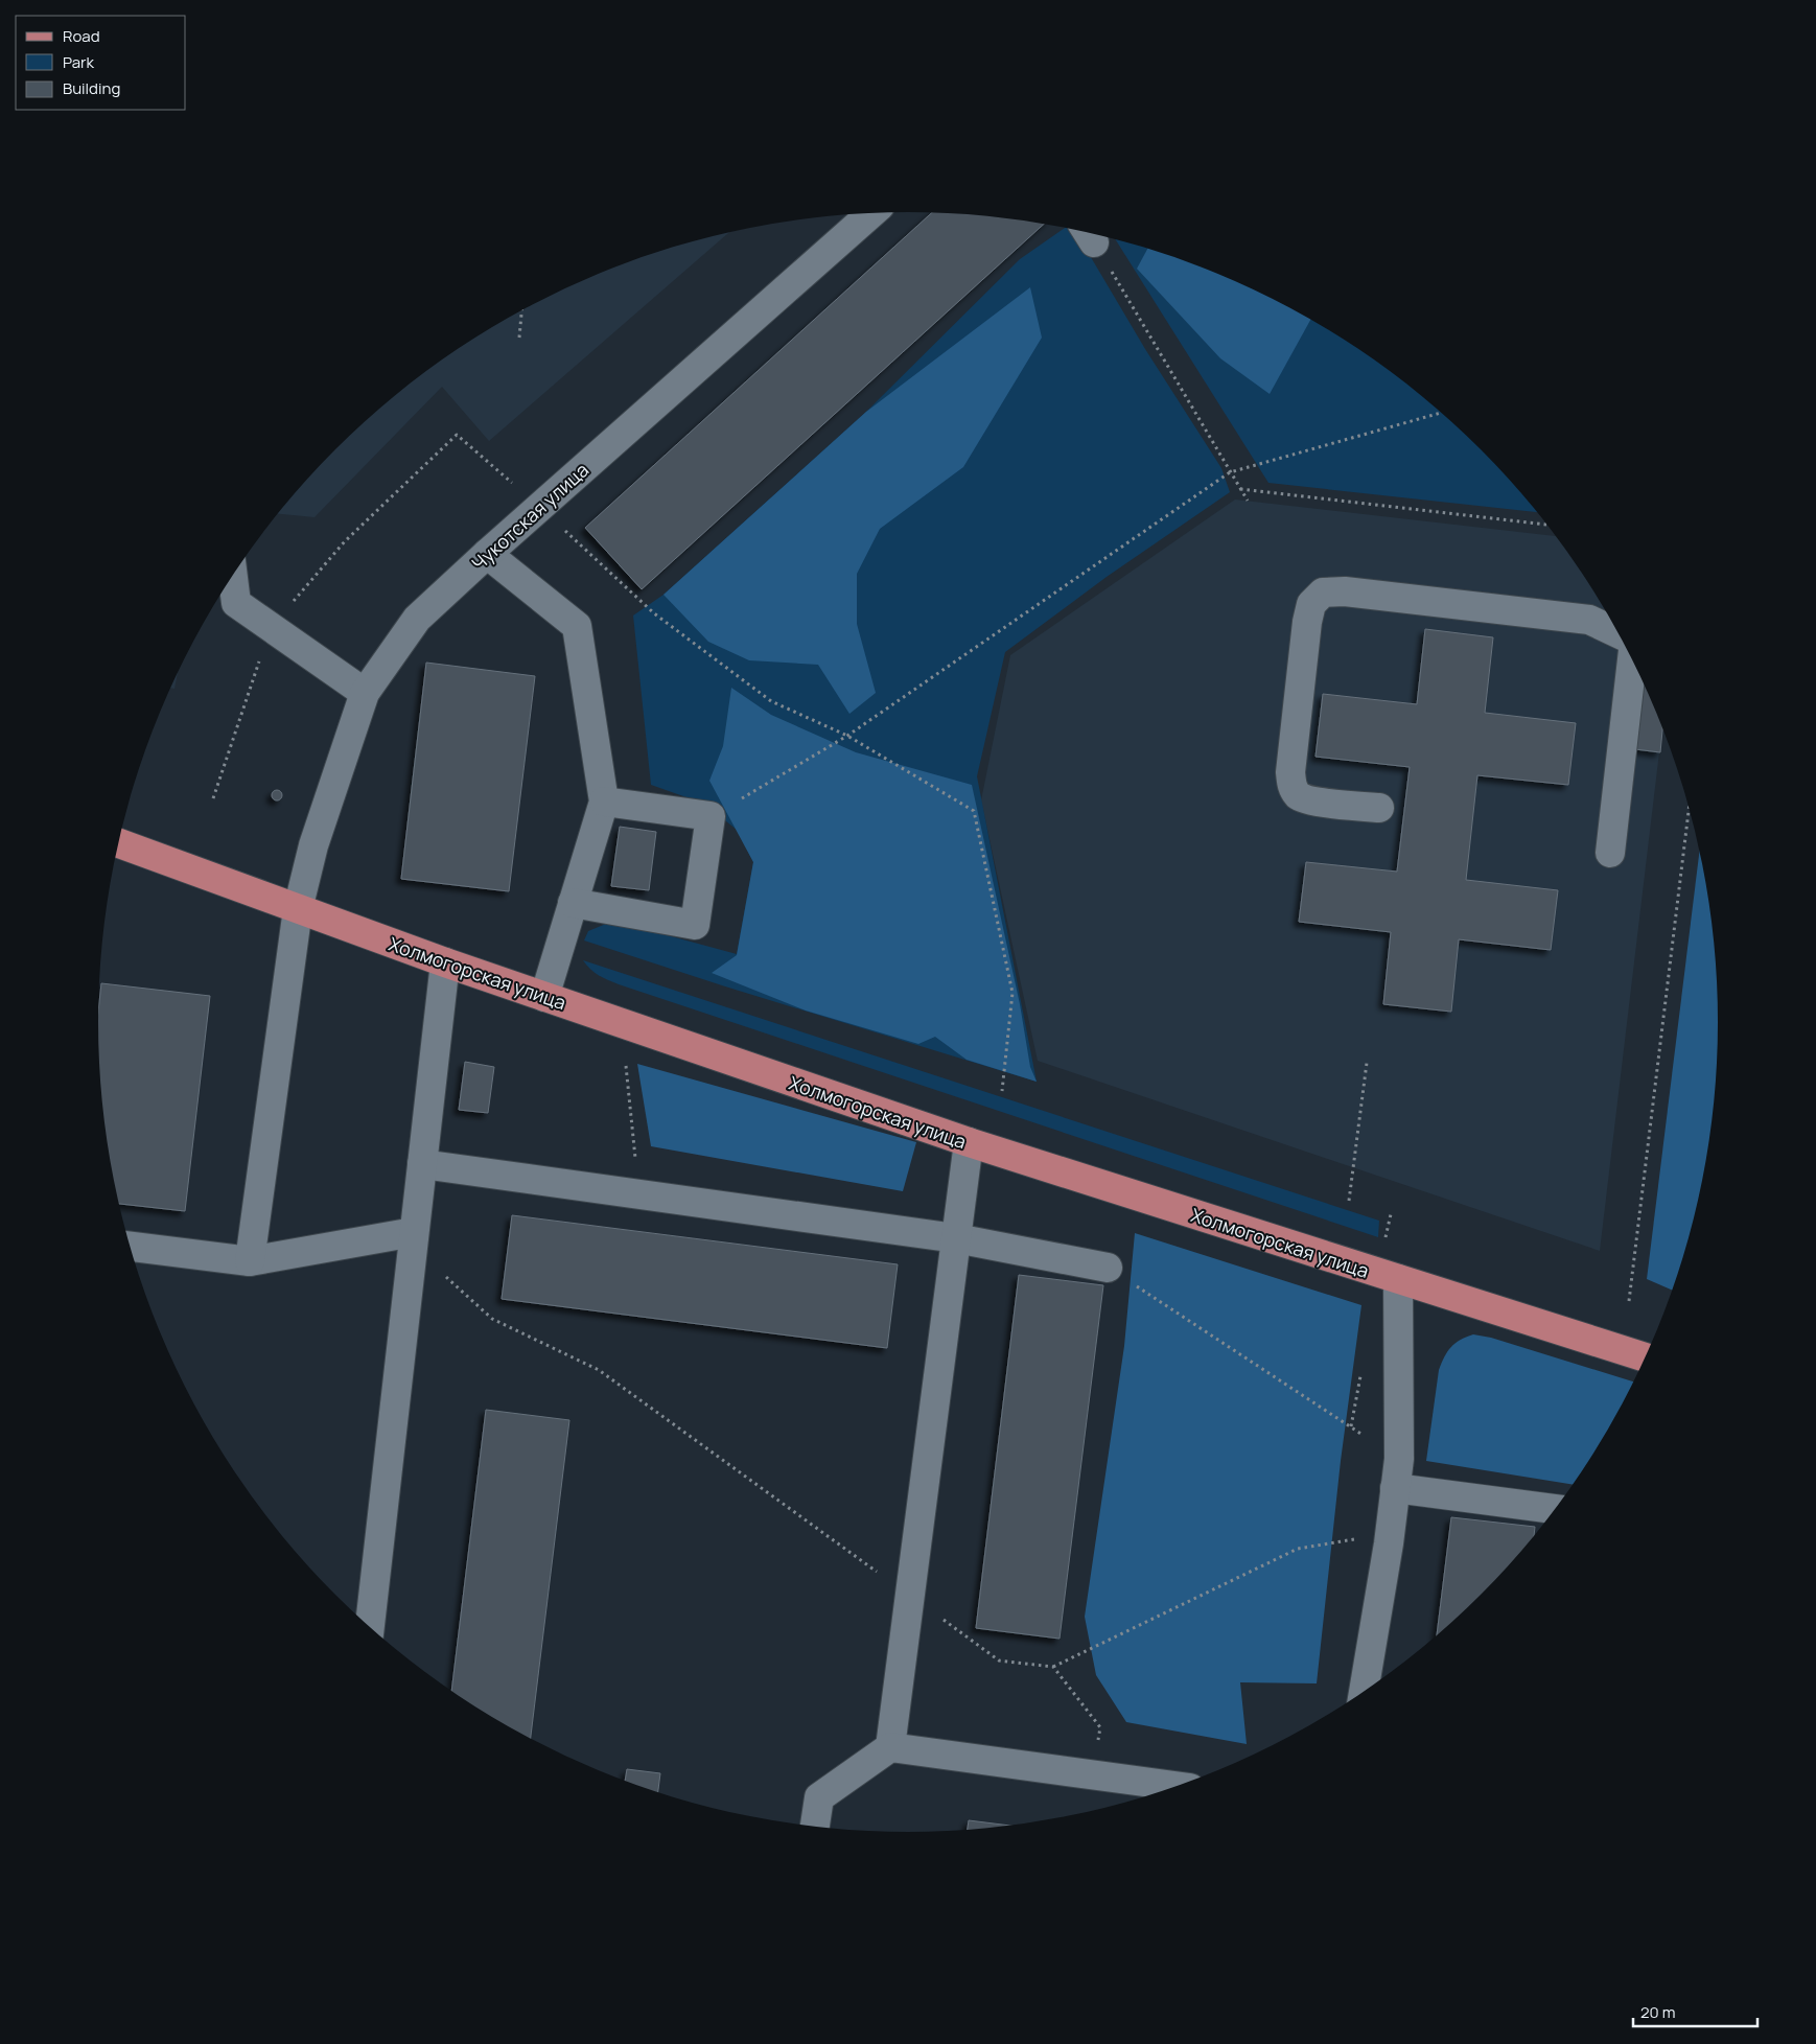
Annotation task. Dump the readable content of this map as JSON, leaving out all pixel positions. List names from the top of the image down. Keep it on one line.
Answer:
{"streets":{"main road":["Холмогорская улица"],"street":["Чукотская улица"]},"crossings":[["Чукотская улица","Холмогорская улица"]],"legend":["Road","Park","Building"],"scale_bar":"20 m"}
